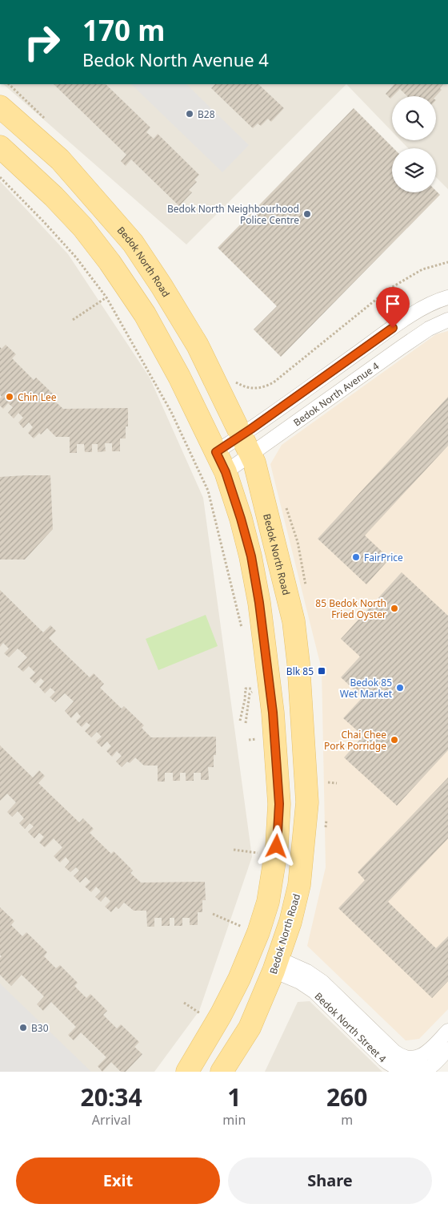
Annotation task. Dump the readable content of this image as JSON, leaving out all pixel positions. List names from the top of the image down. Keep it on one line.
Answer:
{"streets":{"main road":["Bedok North Road"],"street":["Bedok North Avenue 4","Bedok North Street 4"]},"crossings":[["Bedok North Road","Bedok North Avenue 4"],["Bedok North Road","Bedok North Street 4"]],"places":{"other":["B28","Bedok North Neighbourhood Police Centre","Chin Lee","FairPrice","85 Bedok North Fried Oyster","Bedok 85 Wet Market","Chai Chee Pork Porridge","B30"],"transit":["Blk 85"]},"page":{"turn":["170 m","Bedok North Avenue 4"],"eta":["20:34","Arrival","1","min","260","m"],"buttons":["Exit","Share"]}}
